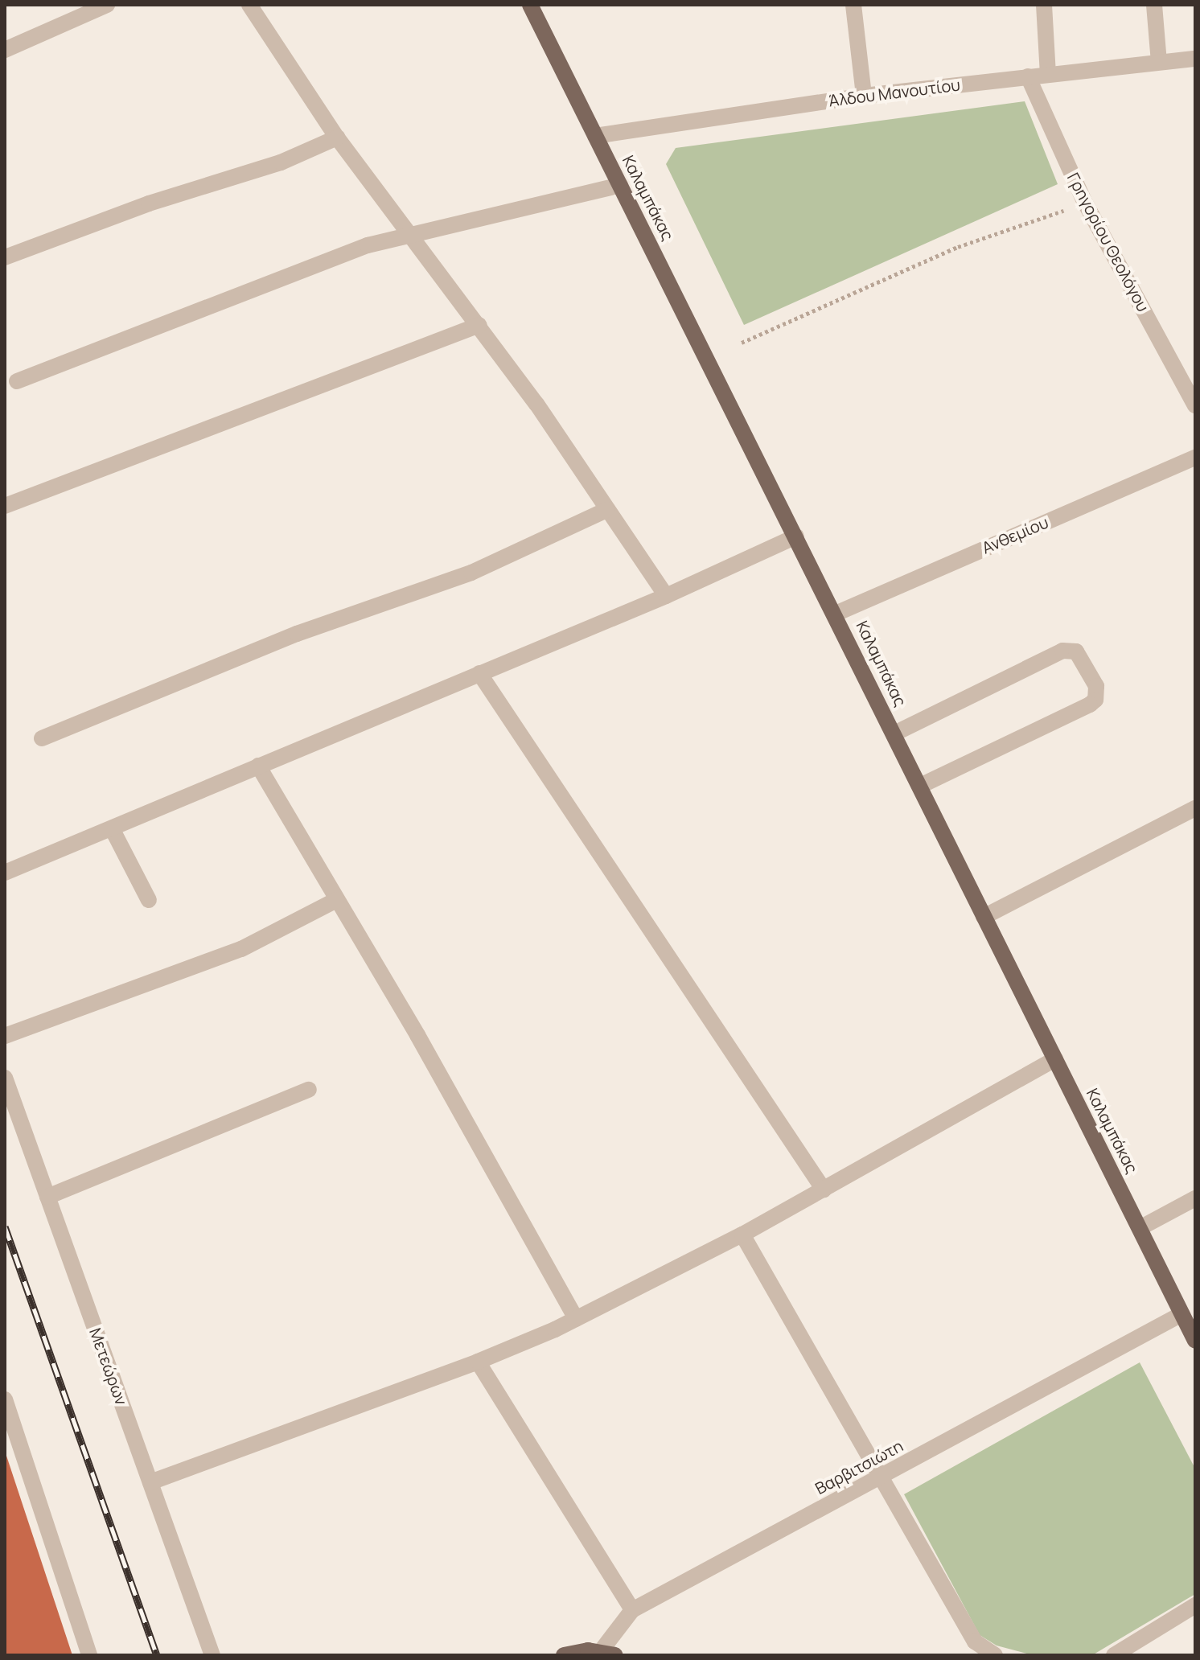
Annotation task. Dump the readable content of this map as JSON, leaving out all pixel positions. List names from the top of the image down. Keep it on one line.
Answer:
{"streets":{"main road":["Καλαμπάκας","Βαρβιτσιώτη"],"street":["Άλδου Μανουτίου","Γρηγορίου Θεολόγου","Ανθεμίου","Μετεώρων"]},"crossings":[["Άλδου Μανουτίου","Καλαμπάκας"],["Άλδου Μανουτίου","Γρηγορίου Θεολόγου"],["Καλαμπάκας","Ανθεμίου"],["Καλαμπάκας","Βαρβιτσιώτη"]]}
